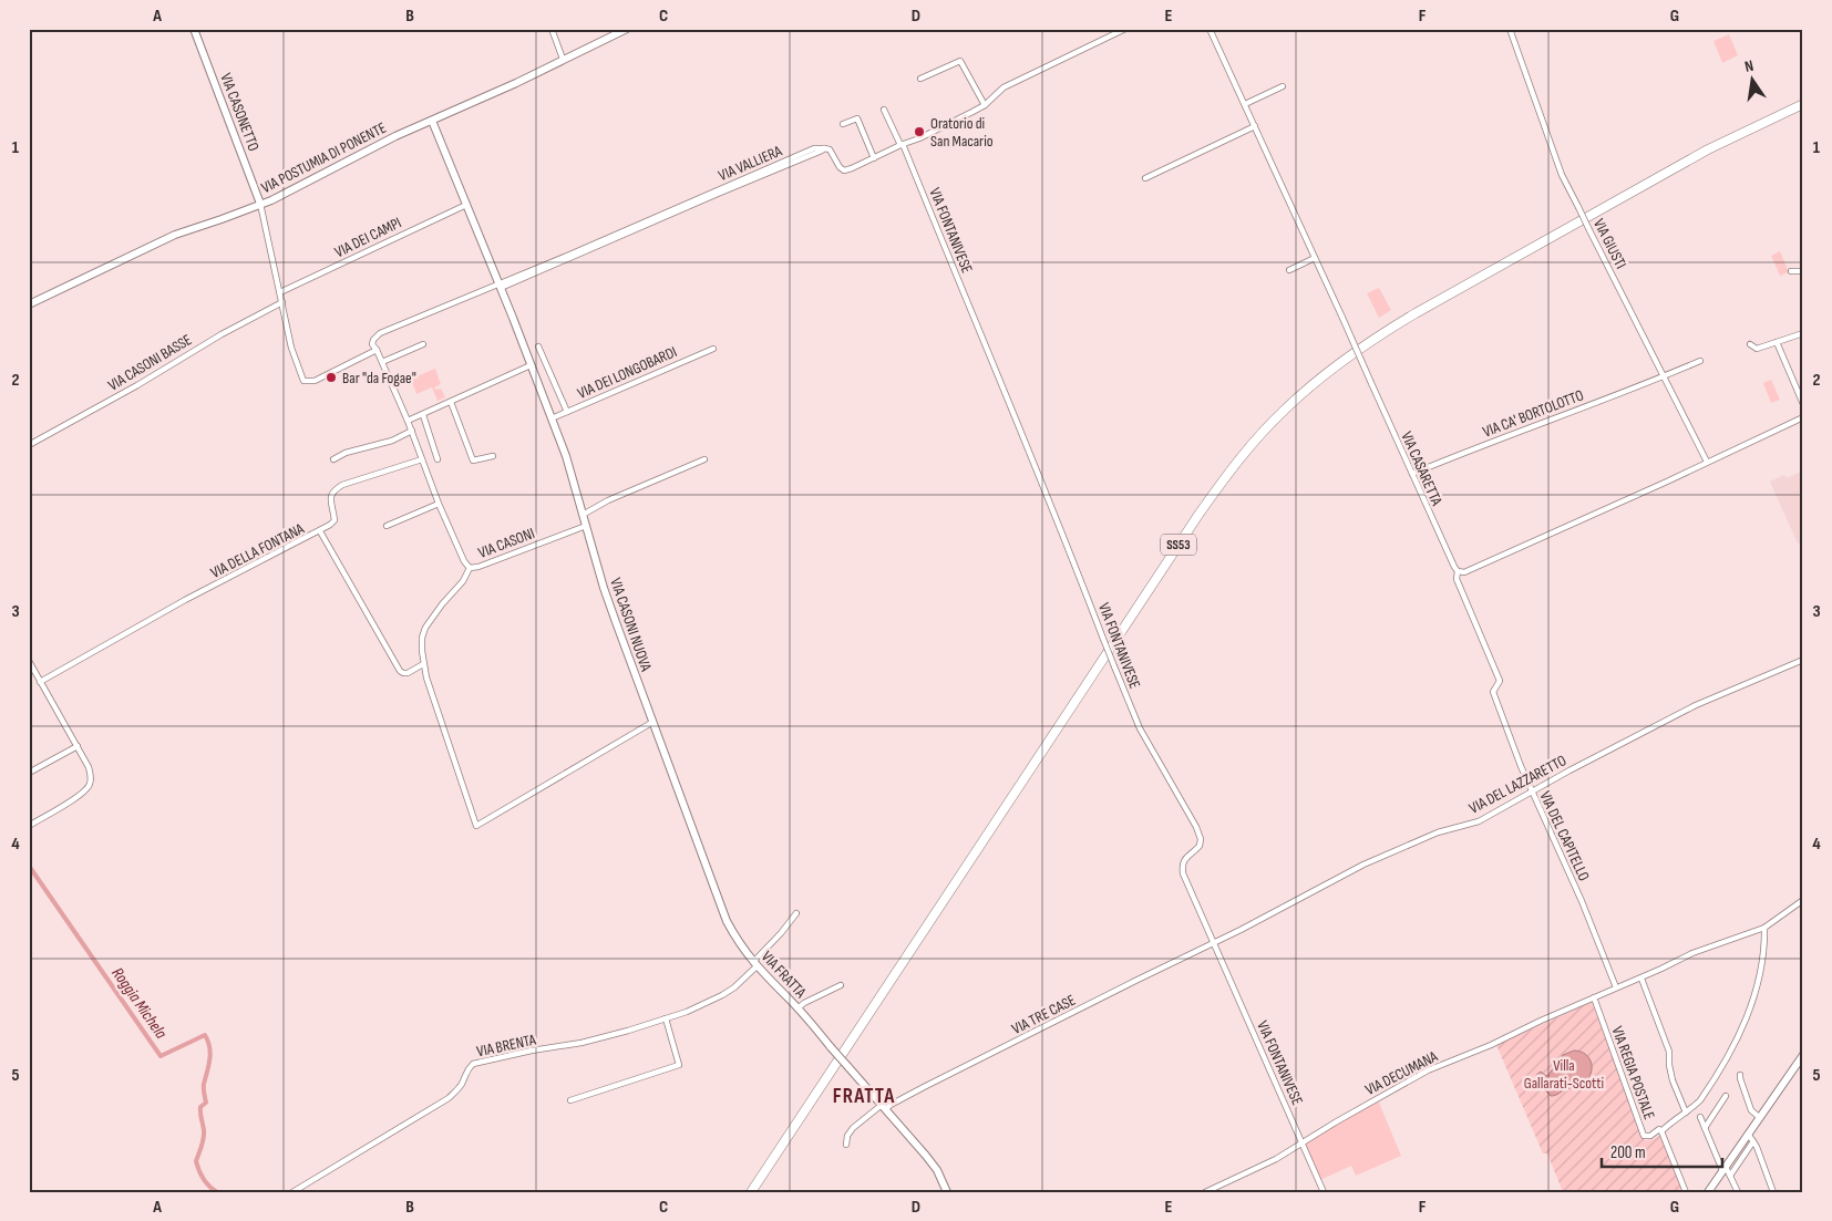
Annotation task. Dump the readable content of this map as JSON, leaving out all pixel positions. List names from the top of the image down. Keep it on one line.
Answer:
{"streets":{"highway":["SS53"],"main road":["VIA CASONETTO","VIA POSTUMIA DI PONENTE","VIA CASONI NUOVA","VIA FRATTA"],"street":["VIA VALLIERA","VIA FONTANIVESE","VIA DEI CAMPI","VIA GIUSTI","VIA CASONI BASSE","VIA DEI LONGOBARDI","VIA CA' BORTOLOTTO","VIA CASARETTA","VIA CASONI","VIA DELLA FONTANA","VIA DEL LAZZARETTO","VIA DEL CAPITELLO","VIA TRE CASE","VIA BRENTA","VIA DECUMANA","VIA REGIA POSTALE"]},"crossings":[["VIA CASONETTO","VIA POSTUMIA DI PONENTE"],["VIA POSTUMIA DI PONENTE","VIA CASONI NUOVA"],["VIA VALLIERA","VIA CASONI"],["VIA VALLIERA","VIA CASONI NUOVA"],["VIA FONTANIVESE","VIA DEL LAZZARETTO"],["VIA FONTANIVESE","VIA TRE CASE"],["VIA FONTANIVESE","VIA DECUMANA"],["VIA DEI CAMPI","VIA CASONI NUOVA"],["VIA GIUSTI","VIA CA' BORTOLOTTO"],["VIA DEI LONGOBARDI","VIA CASONI NUOVA"],["VIA CA' BORTOLOTTO","VIA CASARETTA"],["VIA CASARETTA","VIA DEL CAPITELLO"],["VIA CASONI","VIA CASONI NUOVA"],["VIA CASONI NUOVA","VIA FRATTA"],["VIA DEL LAZZARETTO","VIA DEL CAPITELLO"],["VIA DEL LAZZARETTO","VIA TRE CASE"],["VIA DEL CAPITELLO","VIA DECUMANA"],["VIA FRATTA","VIA TRE CASE"],["VIA FRATTA","VIA BRENTA"],["VIA DECUMANA","VIA REGIA POSTALE"]],"districts":["FRATTA"],"water":["Roggia Michela"],"parks":["Villa Gallarati-Scotti"],"places":["Oratorio di San Macario","Bar \"da Fogae\""],"scale_bar":"200 m","north":"top","grid":{"columns":["A","B","C","D","E","F","G"],"rows":["1","2","3","4","5"]}}
